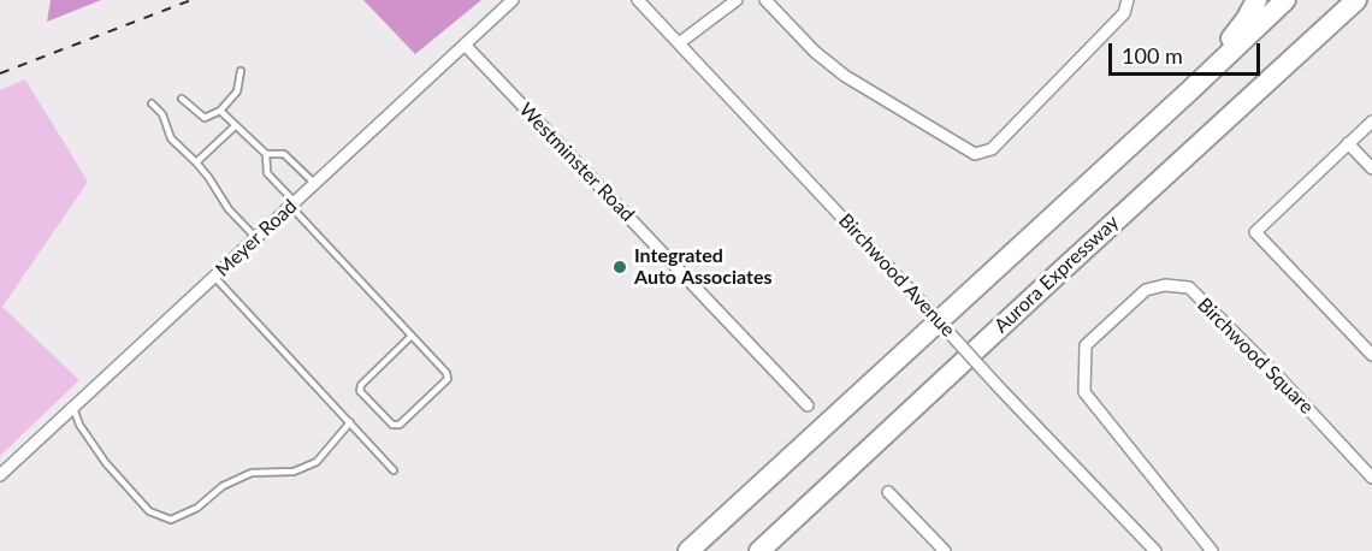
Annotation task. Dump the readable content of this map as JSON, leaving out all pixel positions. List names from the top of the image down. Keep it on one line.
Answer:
{"streets":{"highway":["Aurora Expressway"],"street":["Westminster Road","Meyer Road","Birchwood Avenue","Birchwood Square"]},"crossings":[["Westminster Road","Meyer Road"]],"places":["Integrated Auto Associates"],"scale_bar":"100 m"}
